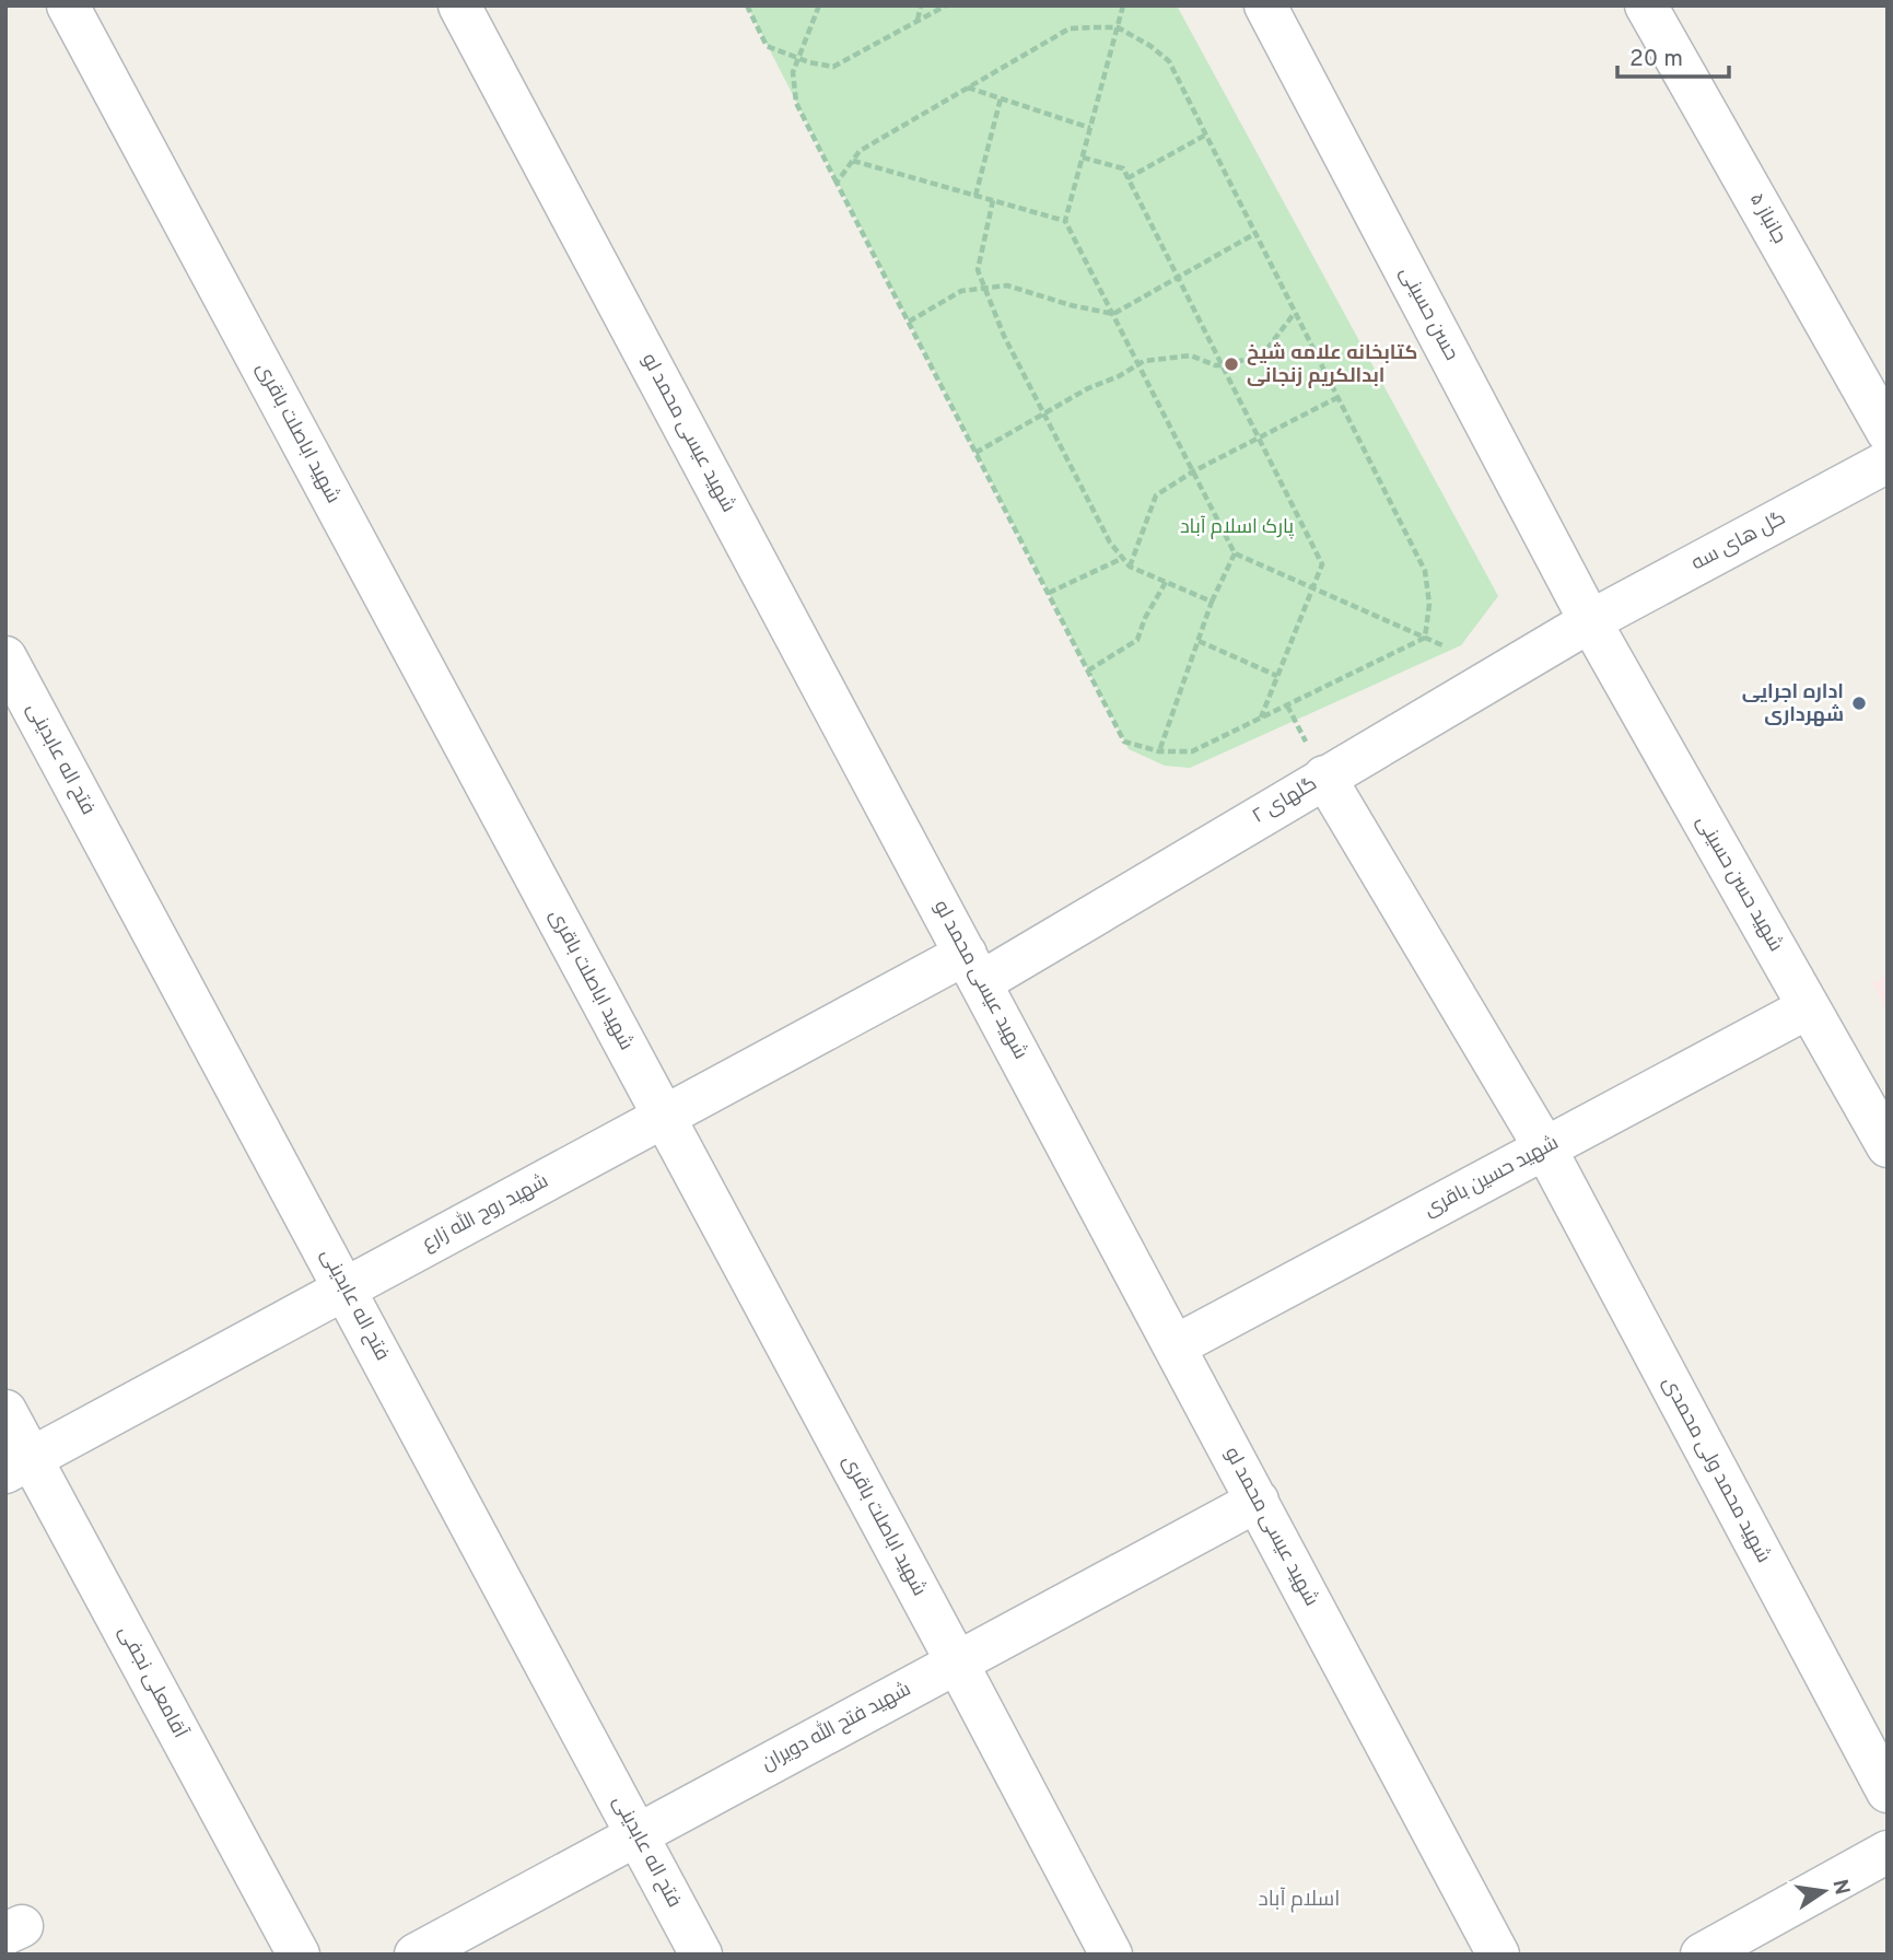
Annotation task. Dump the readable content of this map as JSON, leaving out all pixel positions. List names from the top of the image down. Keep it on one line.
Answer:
{"streets":{"street":["جانباز ۵","حسن حسینی","شهید اباصلت باقری","شهید عیسی محمد لو","گل های سه","فتح اله عابدینی","گلهای ۲","شهید حسن حسینی","شهید حسین باقری","شهید روح الله زارع","شهید محمد ولی محمدی","آقامعلی نجفی","شهید فتح الله دویران"]},"crossings":[["حسن حسینی","گل های سه"],["حسن حسینی","گلهای ۲"],["حسن حسینی","شهید حسن حسینی"],["شهید اباصلت باقری","شهید روح الله زارع"],["شهید اباصلت باقری","شهید فتح الله دویران"],["شهید عیسی محمد لو","گلهای ۲"],["شهید عیسی محمد لو","شهید حسین باقری"],["شهید عیسی محمد لو","شهید روح الله زارع"],["شهید عیسی محمد لو","شهید فتح الله دویران"],["گل های سه","گلهای ۲"],["گل های سه","شهید حسن حسینی"],["فتح اله عابدینی","شهید روح الله زارع"],["فتح اله عابدینی","شهید فتح الله دویران"],["گلهای ۲","شهید حسن حسینی"],["گلهای ۲","شهید روح الله زارع"],["گلهای ۲","شهید محمد ولی محمدی"],["شهید حسن حسینی","شهید حسین باقری"],["شهید حسین باقری","شهید محمد ولی محمدی"],["شهید روح الله زارع","آقامعلی نجفی"]],"districts":["اسلام آباد"],"parks":["پارک اسلام آباد"],"places":["کتابخانه علامه شیخ ابدالکریم زنجانی","اداره اجرایی شهرداری"],"scale_bar":"20 m","north":"right"}
